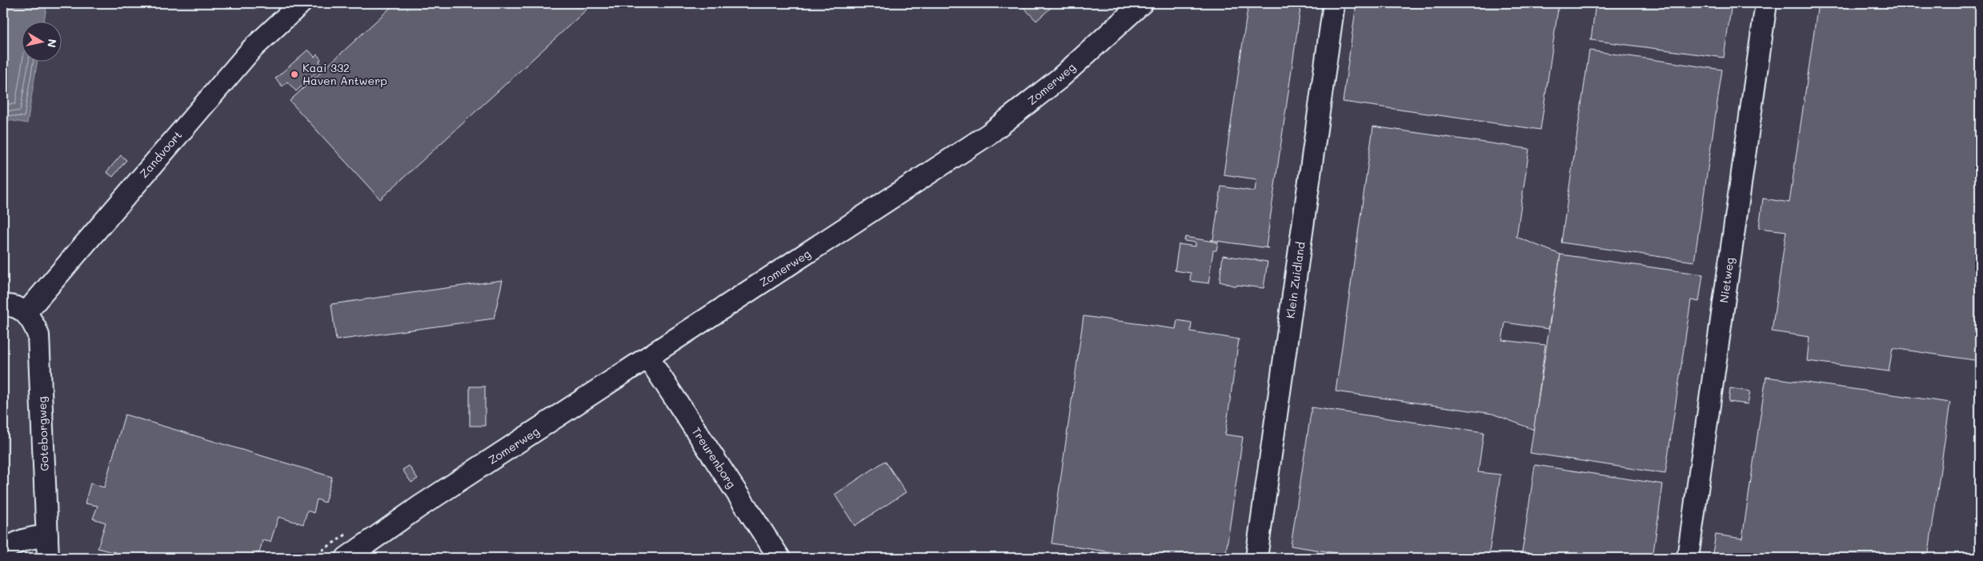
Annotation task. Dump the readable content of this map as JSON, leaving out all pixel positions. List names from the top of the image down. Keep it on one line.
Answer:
{"streets":{"street":["Zomerweg","Zandvoort","Klein Zuidland","Nietweg","Goteborgweg","Treurenborg"]},"crossings":[["Zomerweg","Treurenborg"],["Zandvoort","Goteborgweg"]],"places":["Kaai 332 Haven Antwerp"],"north":"right"}
